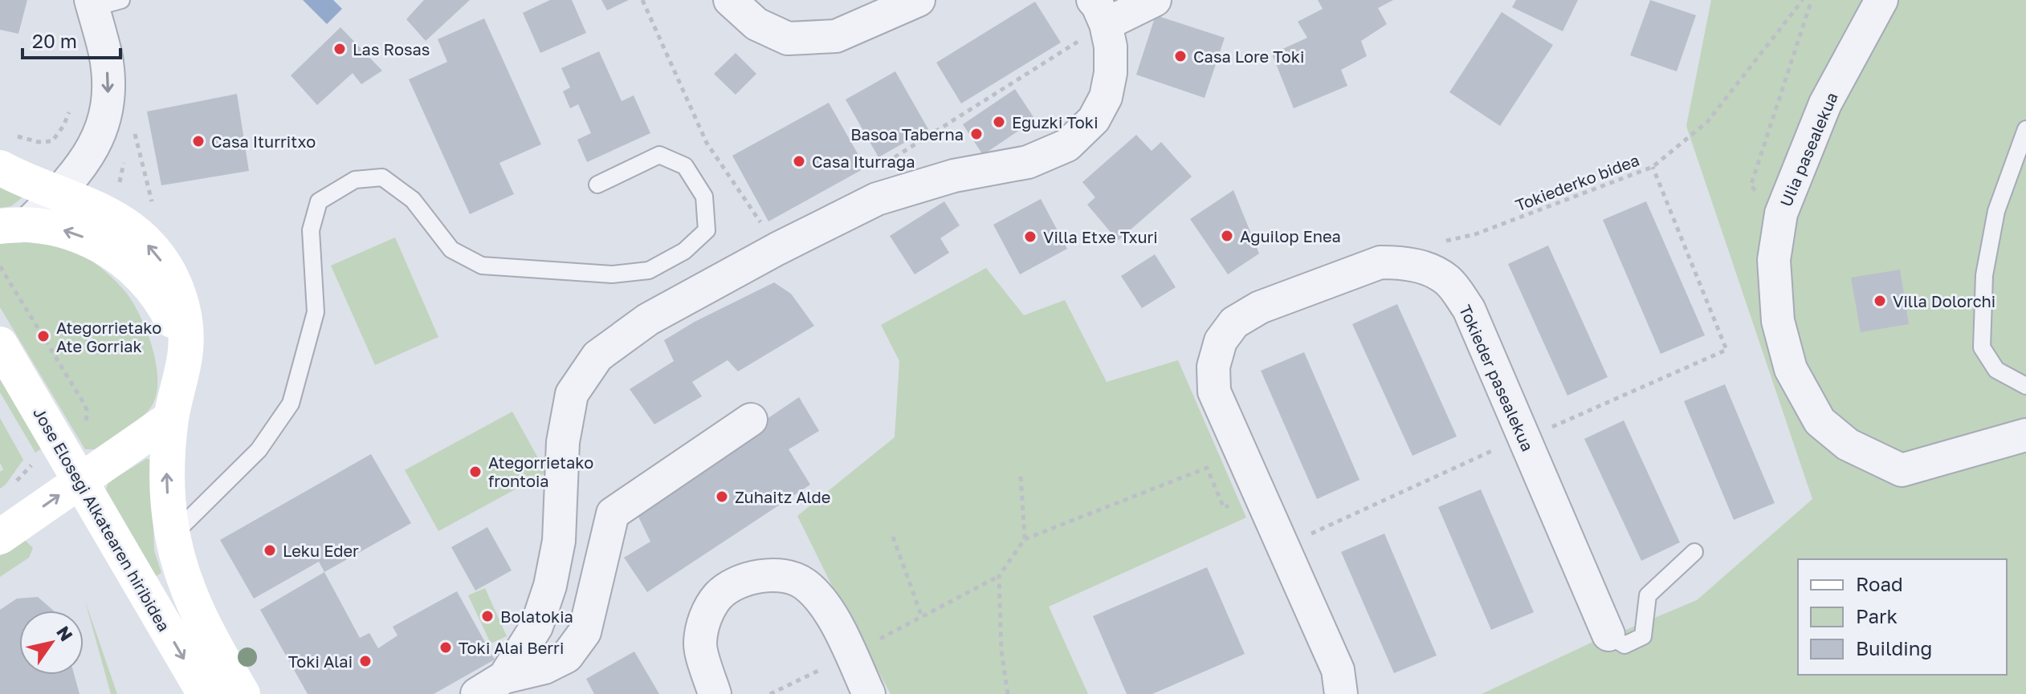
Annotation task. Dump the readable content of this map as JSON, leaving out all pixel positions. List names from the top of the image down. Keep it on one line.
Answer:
{"streets":{"main road":["Jose Elosegi Alkatearen hiribidea"],"street":["Ulia pasealekua","Tokieder pasealekua"],"path":["Tokiederko bidea"]},"places":["Las Rosas","Casa Lore Toki","Eguzki Toki","Basoa Taberna","Casa Iturritxo","Casa Iturraga","Aguilop Enea","Villa Etxe Txuri","Villa Dolorchi","Ategorrietako Ate Gorriak","Ategorrietako frontoia","Zuhaitz Alde","Leku Eder","Bolatokia","Toki Alai Berri","Toki Alai"],"legend":["Road","Park","Building"],"scale_bar":"20 m","north":"top right"}
